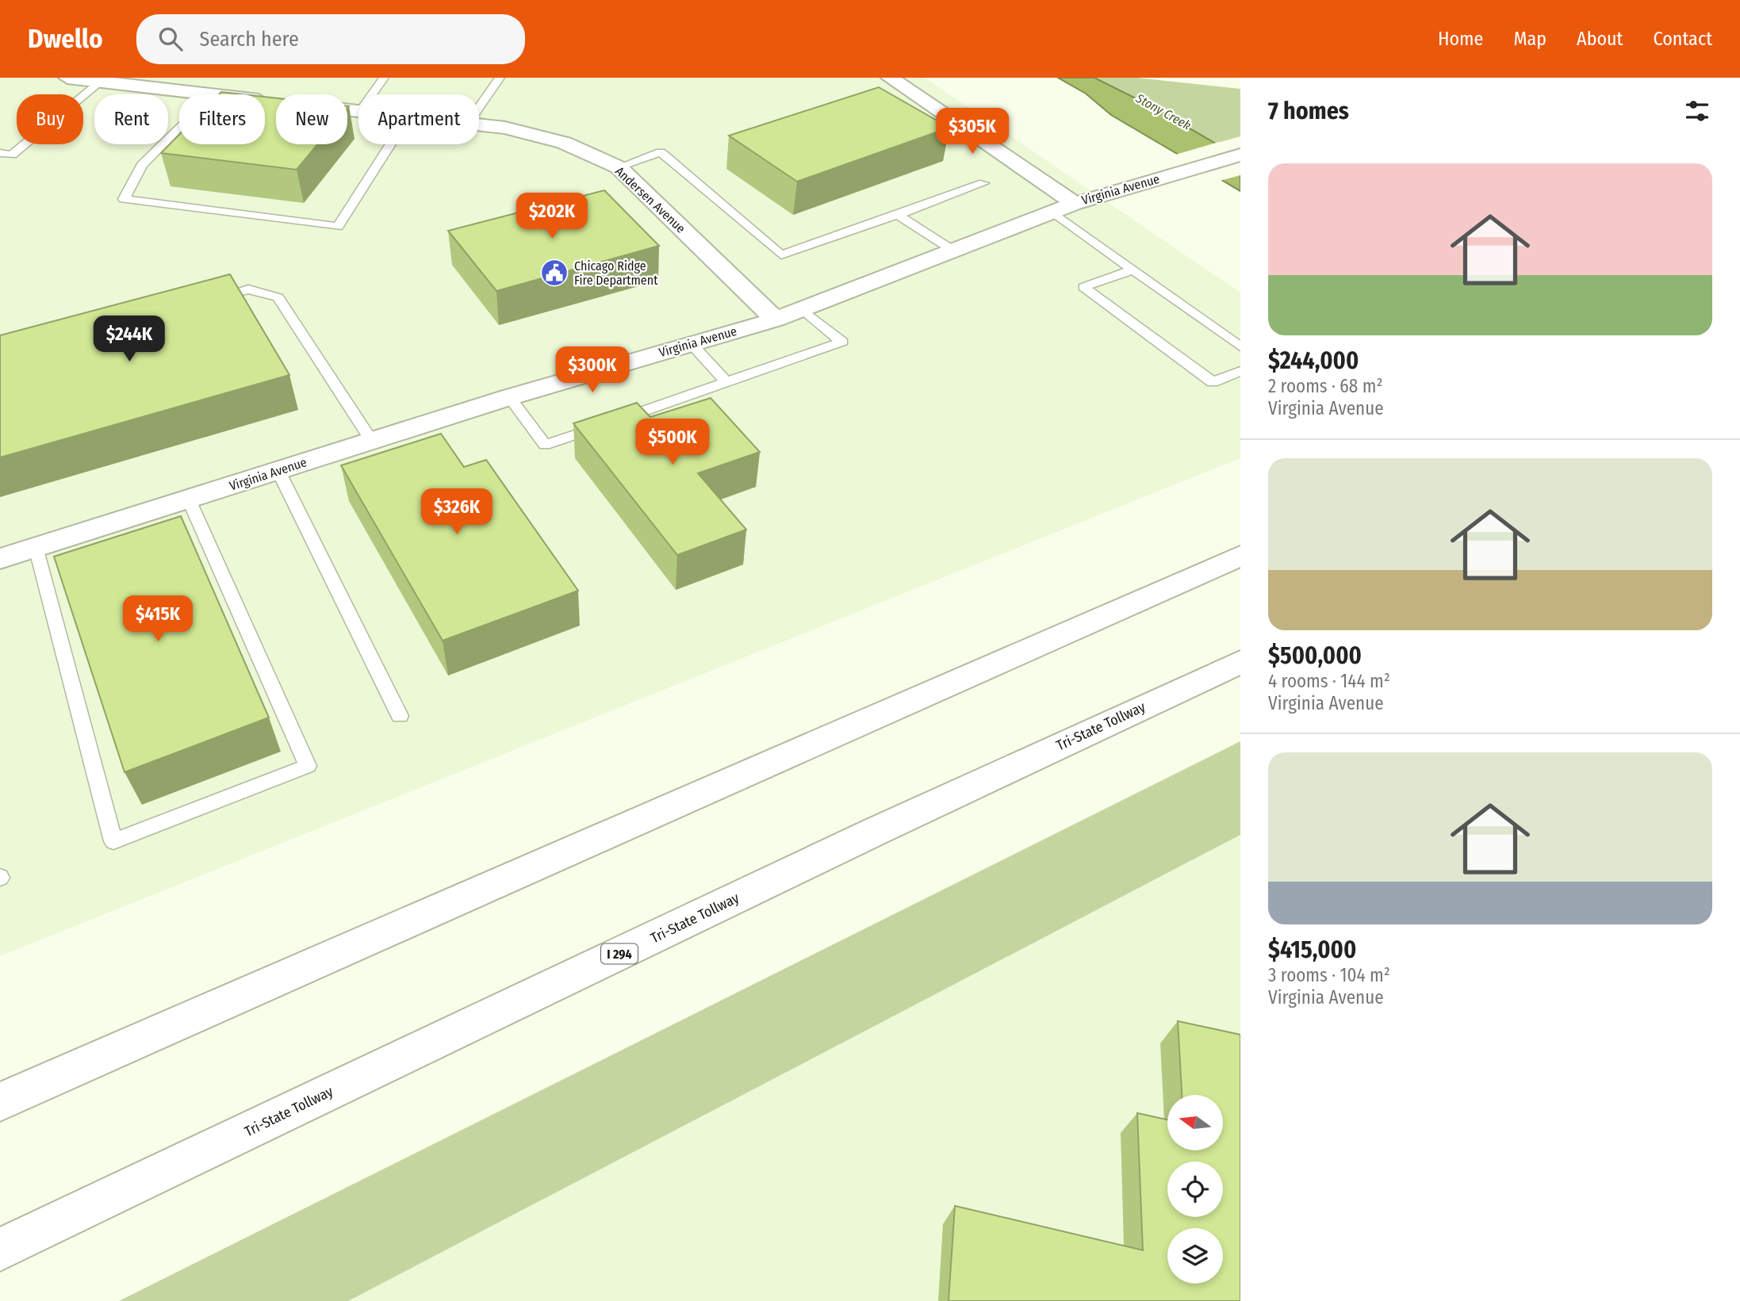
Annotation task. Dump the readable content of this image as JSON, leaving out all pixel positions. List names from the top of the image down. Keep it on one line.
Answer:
{"streets":{"main road":["Virginia Avenue","Andersen Avenue","Tri-State Tollway","I 294"]},"crossings":[["Virginia Avenue","Andersen Avenue"]],"water":["Stony Creek"],"places":{"public building":["Chicago Ridge Fire Department"]},"north":"left","page":{"header":"Dwello","search":"Search here","nav":["Home","Map","About","Contact"],"heading":"7 homes","chip":["Buy","Rent","Filters","New","Apartment"],"price":["$305K","$202K","$244K","$300K","$500K","$326K","$415K"],"list":[{"name":"$244,000","note":"2 rooms · 68 m² · Virginia Avenue"},{"name":"$500,000","note":"4 rooms · 144 m² · Virginia Avenue"},{"name":"$415,000","note":"3 rooms · 104 m² · Virginia Avenue"}]}}
